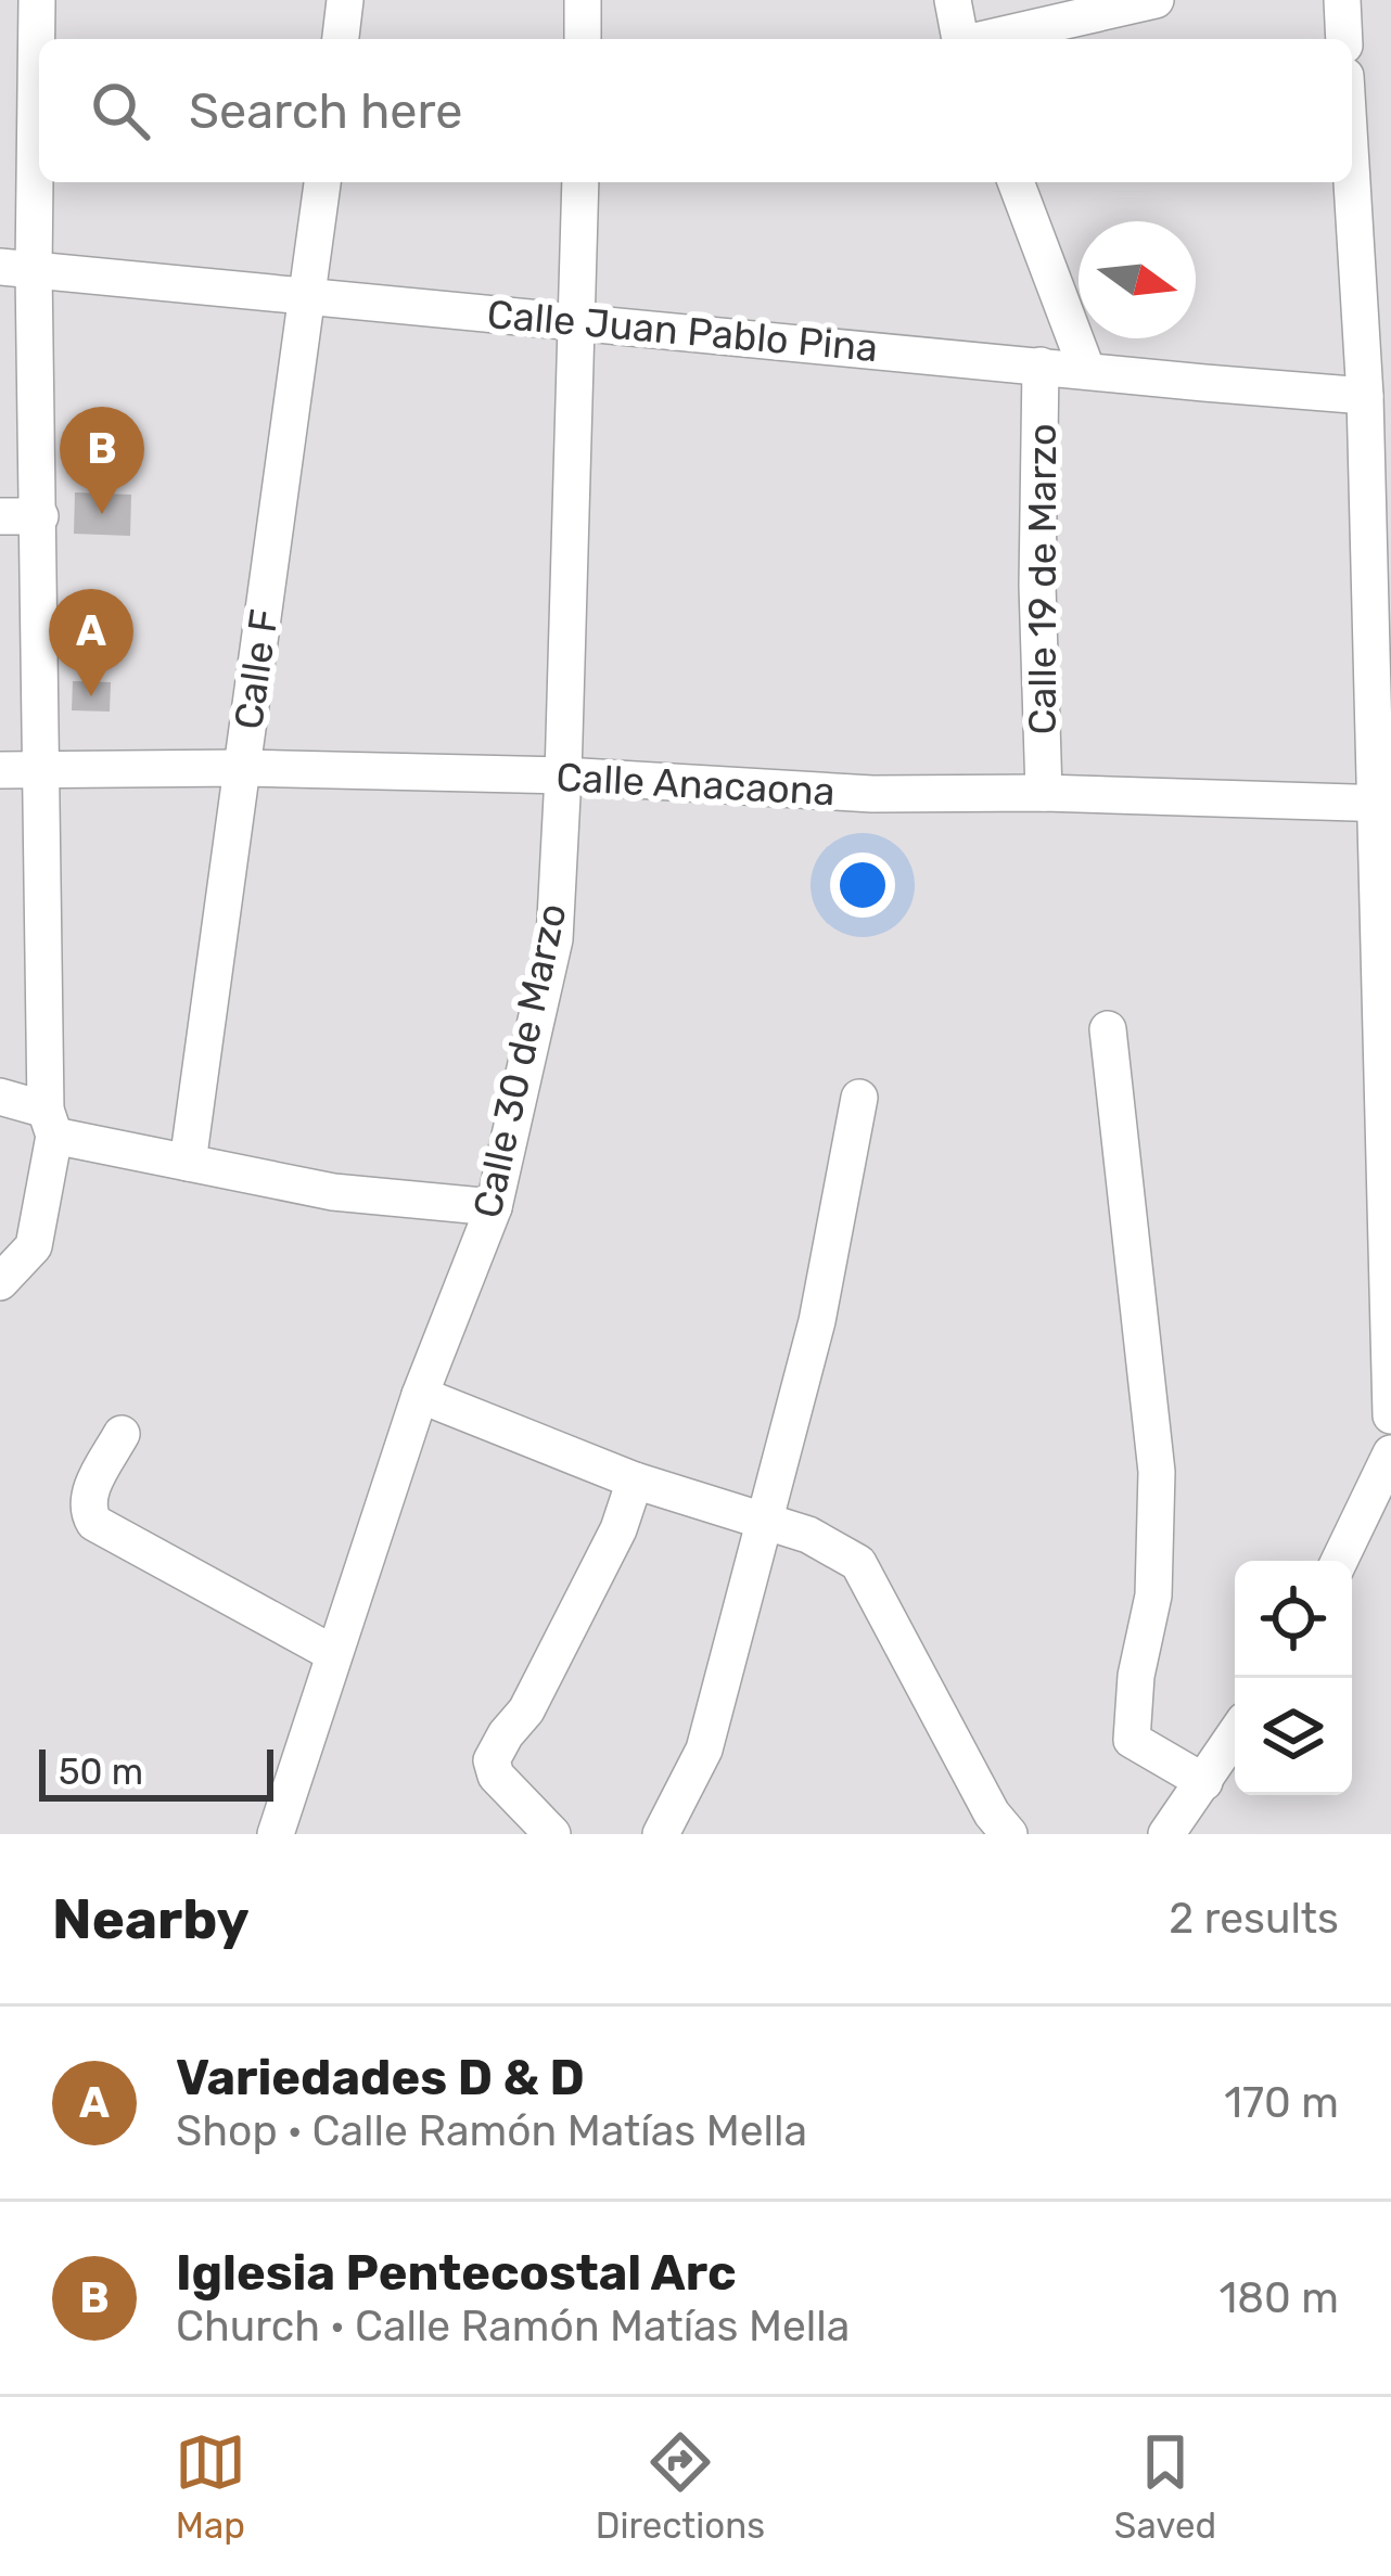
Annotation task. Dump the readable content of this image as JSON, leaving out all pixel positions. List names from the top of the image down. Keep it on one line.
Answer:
{"streets":{"street":["Calle Juan Pablo Pina","Calle 19 de Marzo","Calle F","Calle Anacaona","Calle 30 de Marzo"]},"crossings":[["Calle Juan Pablo Pina","Calle 19 de Marzo"],["Calle Juan Pablo Pina","Calle F"],["Calle Juan Pablo Pina","Calle 30 de Marzo"],["Calle 19 de Marzo","Calle Anacaona"],["Calle F","Calle Anacaona"],["Calle Anacaona","Calle 30 de Marzo"]],"scale_bar":"50 m","north":"right","page":{"search":"Search here","pins":["B","A"],"scale":"50 m","heading":["Nearby","2 results"],"list":[{"mark":"A","name":"Variedades D & D","note":"Shop · Calle Ramón Matías Mella","value":"170 m"},{"mark":"B","name":"Iglesia Pentecostal Arc","note":"Church · Calle Ramón Matías Mella","value":"180 m"}],"nav":["Map","Directions","Saved"]}}
